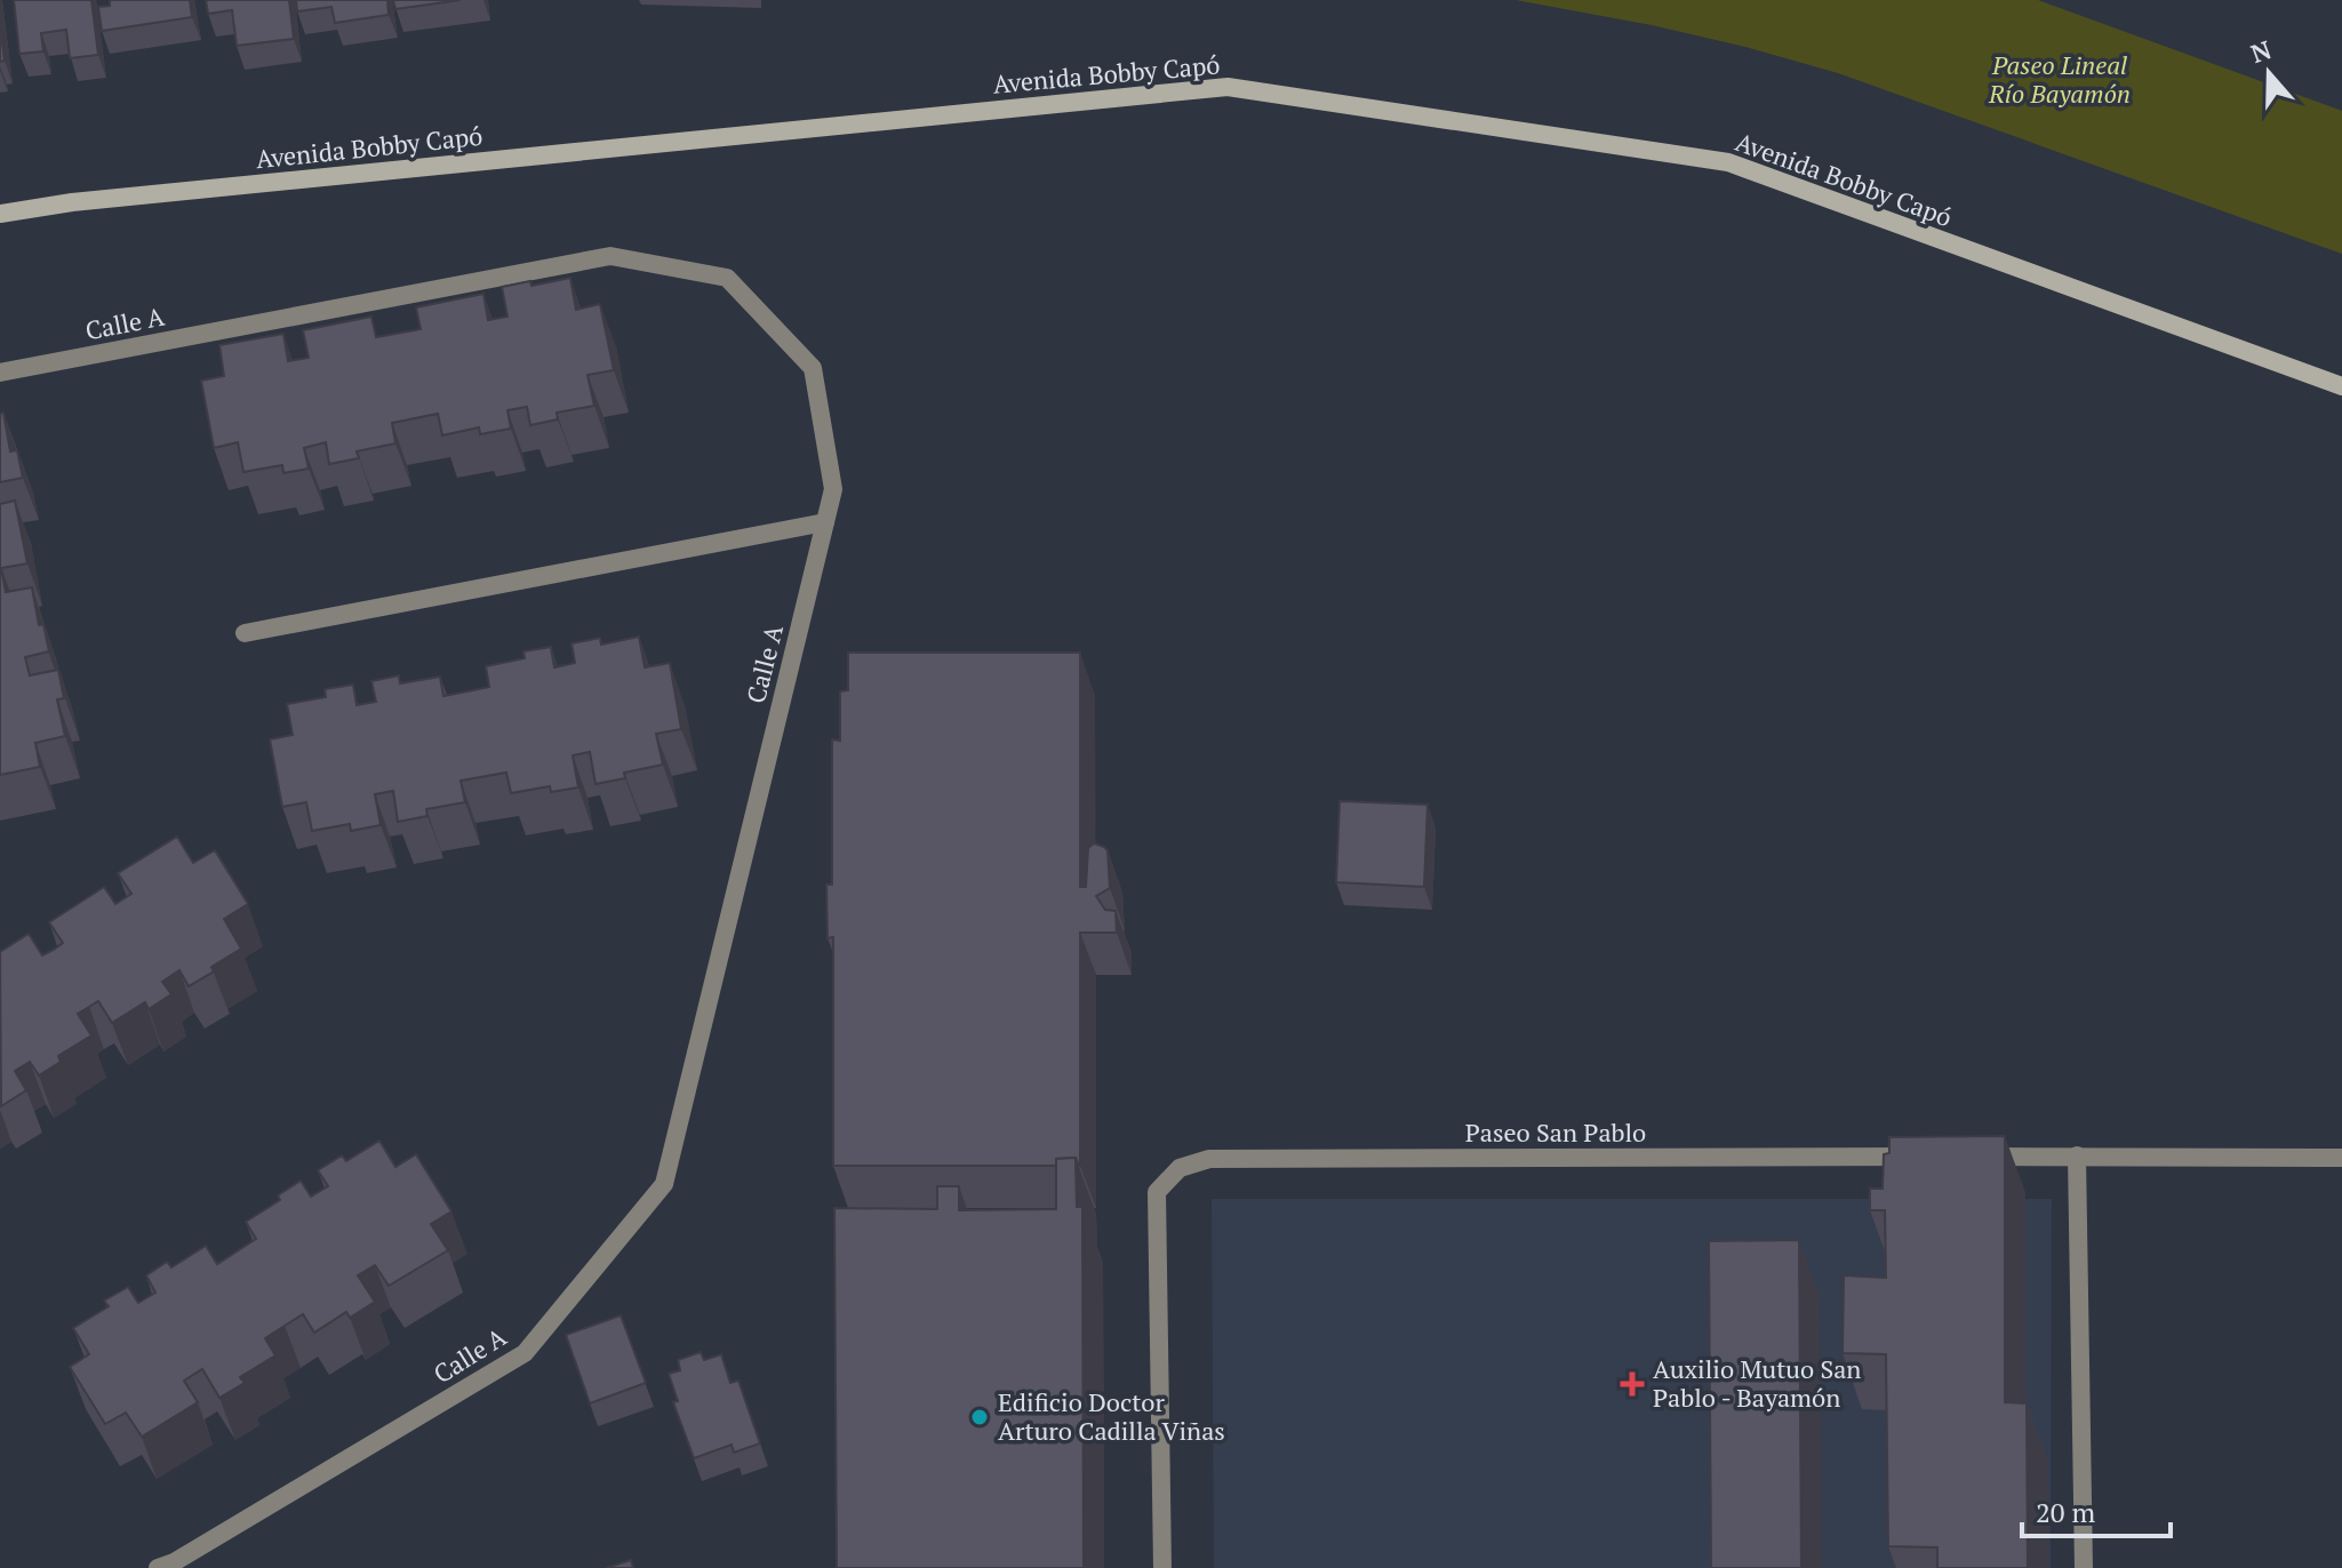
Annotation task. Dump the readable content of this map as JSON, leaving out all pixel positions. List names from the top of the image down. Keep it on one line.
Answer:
{"streets":{"street":["Avenida Bobby Capó","Calle A","Paseo San Pablo"]},"parks":["Paseo Lineal Río Bayamón"],"places":{"health":["Auxilio Mutuo San Pablo - Bayamón"],"other":["Edificio Doctor Arturo Cadilla Viñas"]},"scale_bar":"20 m","north":"top"}
